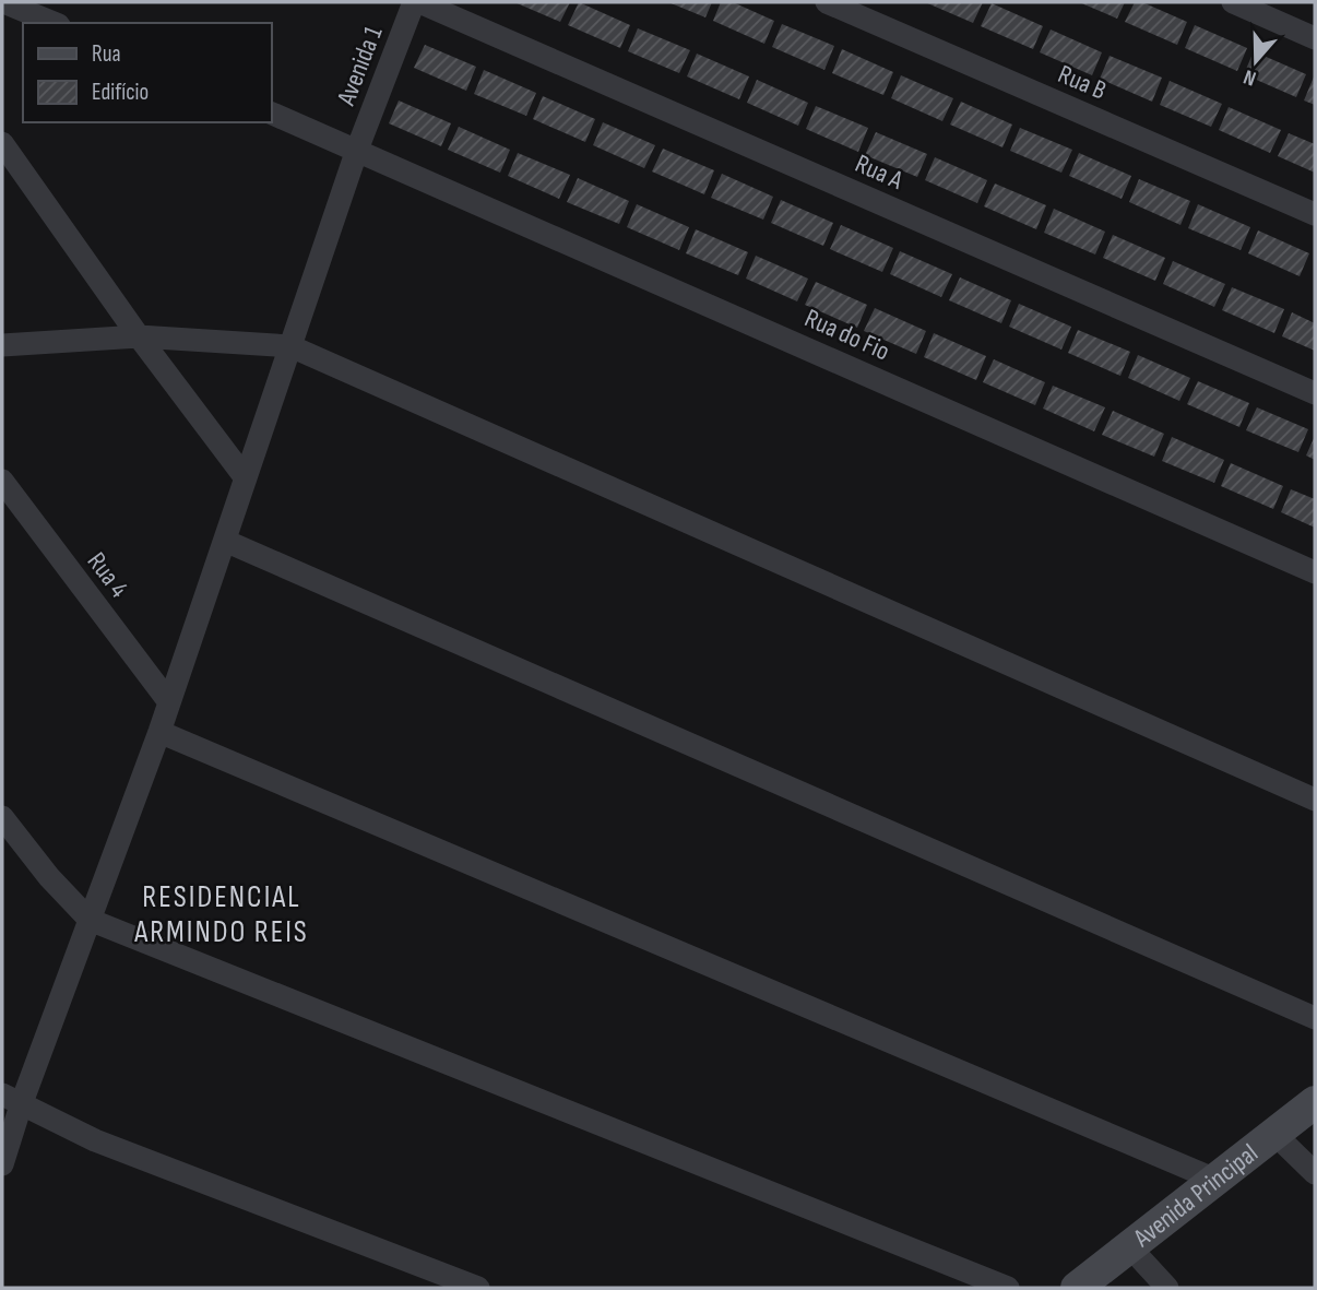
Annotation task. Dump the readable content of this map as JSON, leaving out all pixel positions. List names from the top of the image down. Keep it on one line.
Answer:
{"streets":{"main road":["Avenida Principal"],"street":["Avenida 1","Rua B","Rua A","Rua do Fio","Rua 4"]},"crossings":[["Avenida 1","Rua do Fio"],["Avenida 1","Rua 4"]],"districts":["RESIDENCIAL ARMINDO REIS"],"legend":["Rua","Edifício"],"north":"bottom"}
